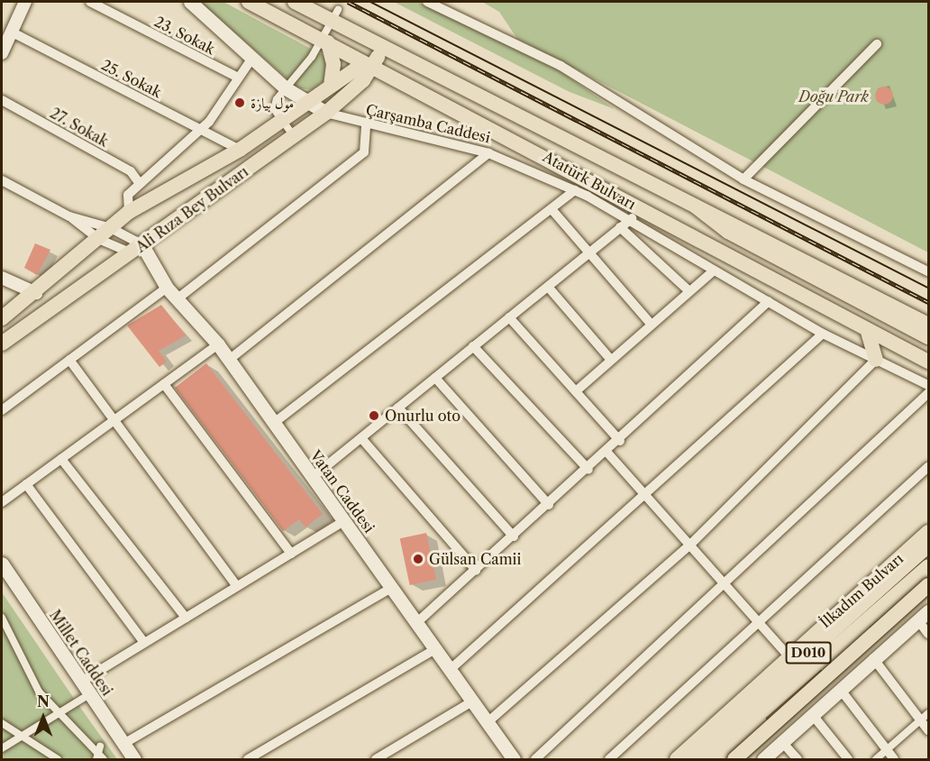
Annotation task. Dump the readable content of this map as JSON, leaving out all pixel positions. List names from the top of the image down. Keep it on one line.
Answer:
{"streets":{"main road":["Çarşamba Caddesi","Atatürk Bulvarı","Ali Rıza Bey Bulvarı","Vatan Caddesi","İlkadım Bulvarı","Millet Caddesi","D010"],"street":["23. Sokak","25. Sokak","27. Sokak"]},"crossings":[["25. Sokak","Ali Rıza Bey Bulvarı"],["Çarşamba Caddesi","Ali Rıza Bey Bulvarı"],["Atatürk Bulvarı","Ali Rıza Bey Bulvarı"],["Ali Rıza Bey Bulvarı","Vatan Caddesi"]],"parks":["Doğu Park"],"places":["مول بيازة","Onurlu oto","Gülsan Camii"],"north":"top"}
